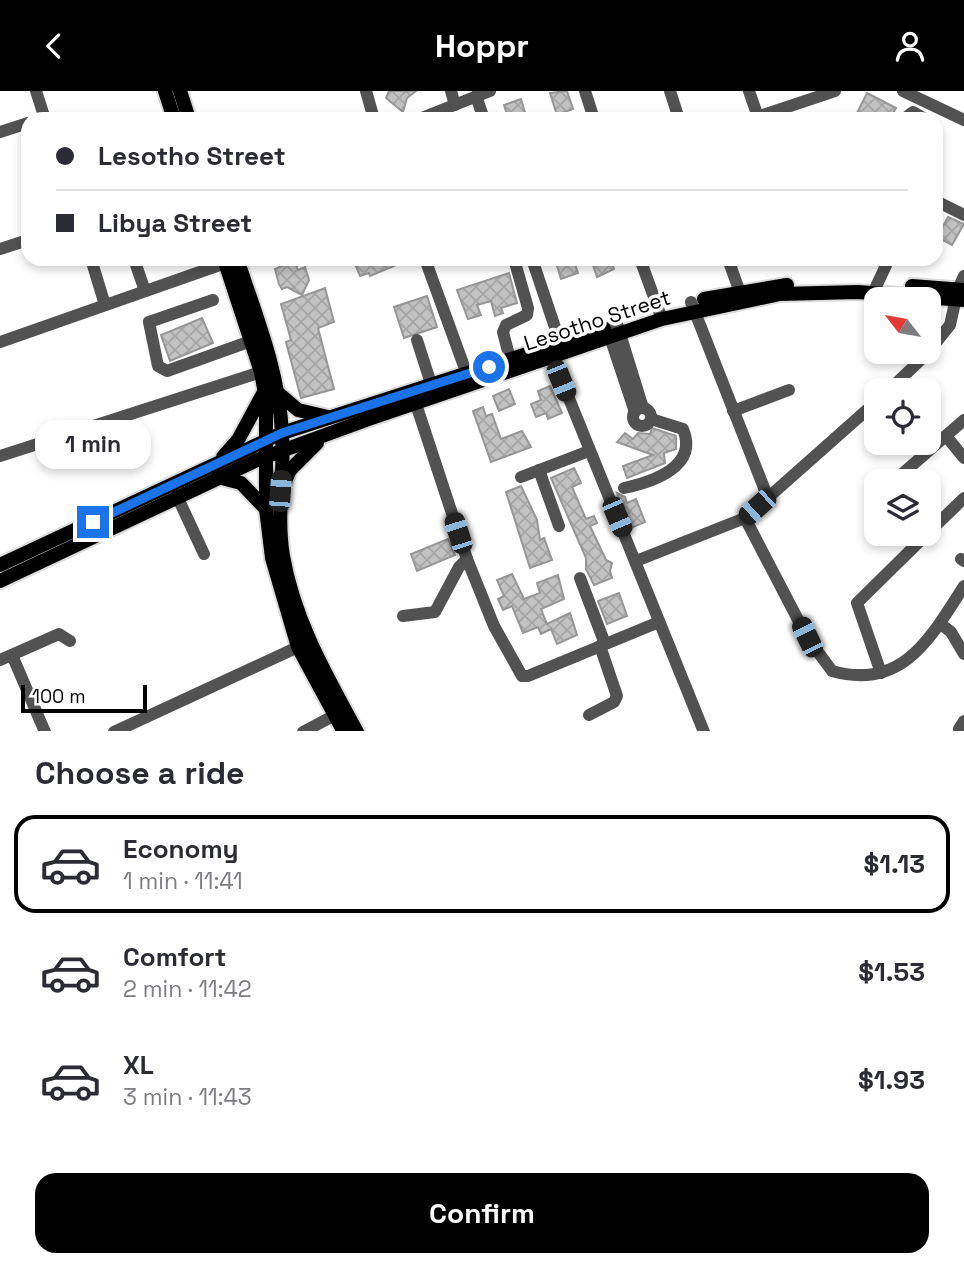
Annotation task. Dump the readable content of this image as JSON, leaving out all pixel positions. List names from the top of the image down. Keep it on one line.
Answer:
{"streets":{"main road":["Lesotho Street"]},"scale_bar":"100 m","north":"top left","page":{"header":"Hoppr","banner":["Lesotho Street","Libya Street"],"bubble":"1 min","scale":"100 m","heading":"Choose a ride","list":[{"name":"Economy","note":"1 min · 11:41","value":"$1.13"},{"name":"Comfort","note":"2 min · 11:42","value":"$1.53"},{"name":"XL","note":"3 min · 11:43","value":"$1.93"}],"buttons":"Confirm"}}
